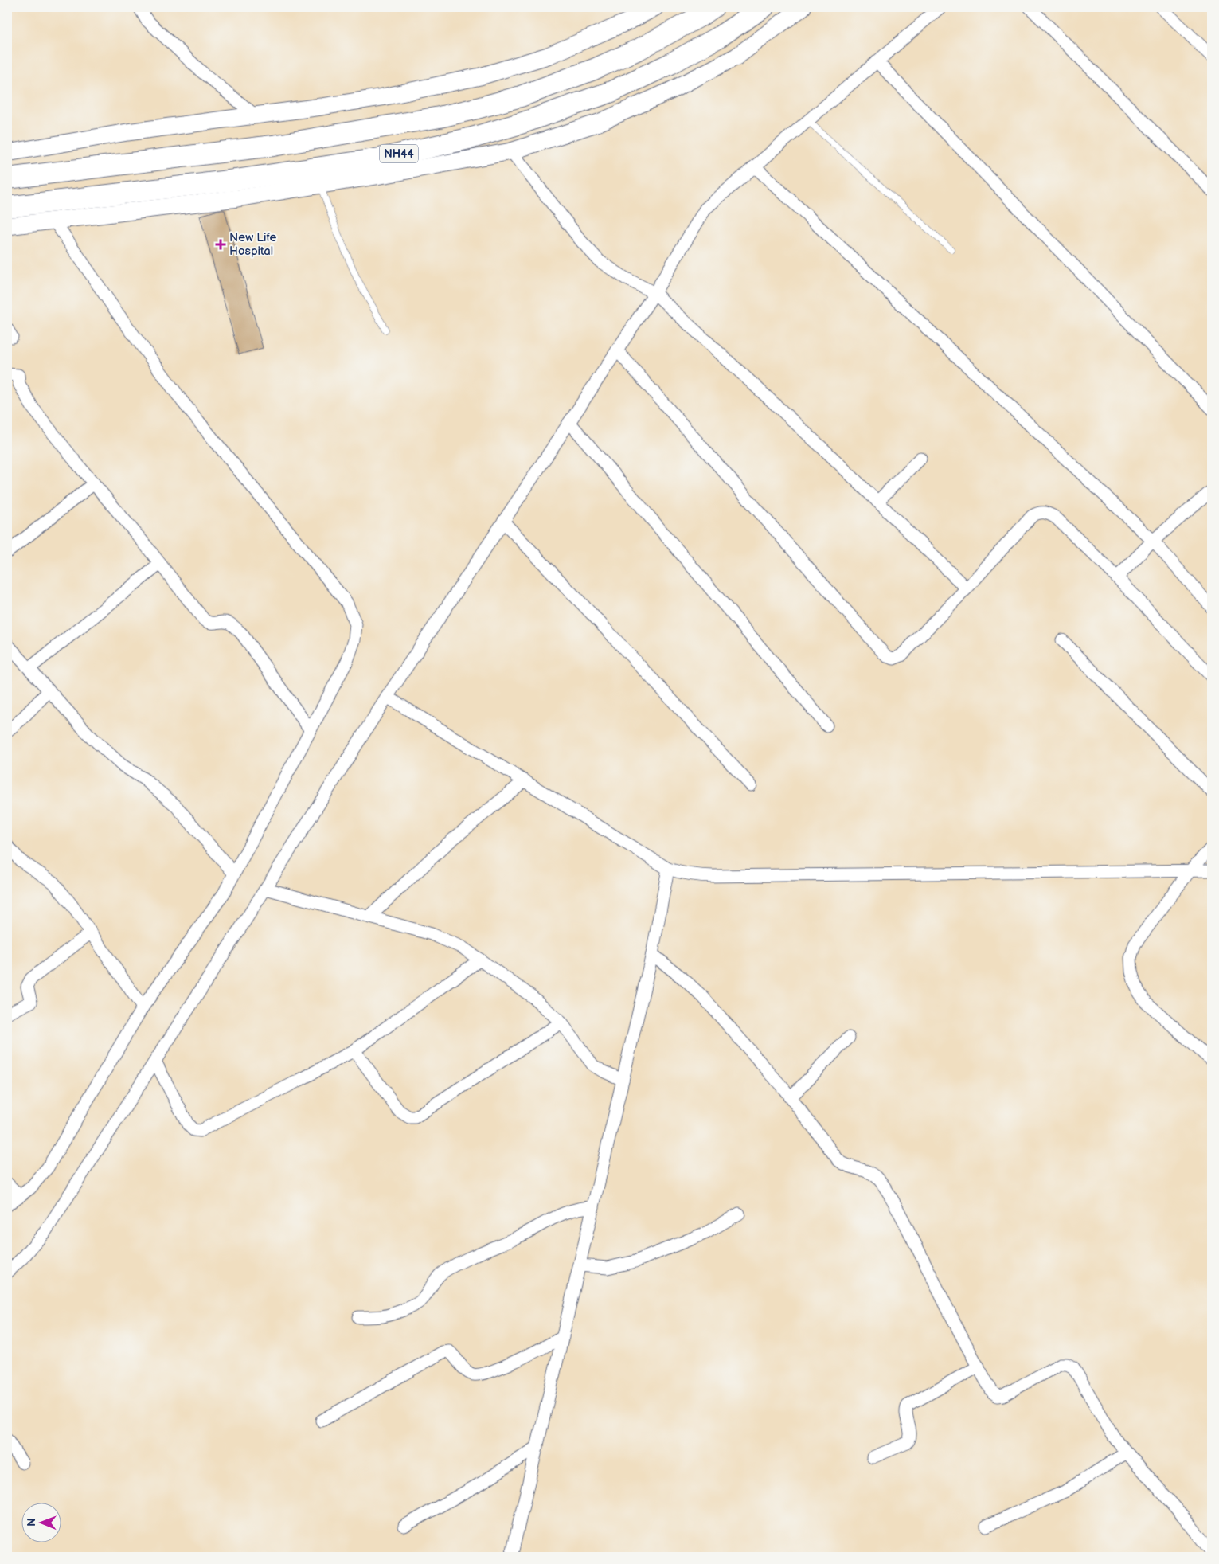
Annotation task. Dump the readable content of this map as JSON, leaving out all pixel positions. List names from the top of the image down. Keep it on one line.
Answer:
{"streets":{"highway":["NH44"]},"places":{"health":["New Life Hospital"]},"north":"left"}
